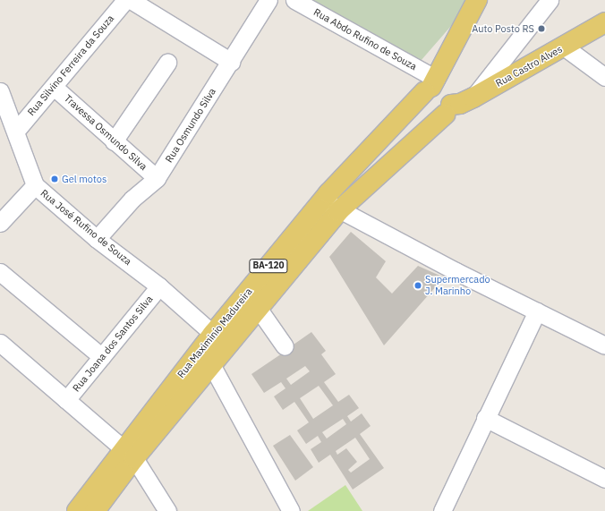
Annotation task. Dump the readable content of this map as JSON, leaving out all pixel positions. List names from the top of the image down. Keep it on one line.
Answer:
{"streets":{"main road":["Rua Castro Alves","BA-120","Rua Maximinio Madureira"],"street":["Rua Abdo Rufino de Souza","Rua Silvino Ferreira da Souza","Rua Osmundo Silva","Travessa Osmundo Silva","Rua José Rufino de Souza","Rua Joana dos Santos Silva"]},"crossings":[["Rua Abdo Rufino de Souza","Rua Castro Alves"],["Rua Abdo Rufino de Souza","Rua Maximinio Madureira"],["Rua Silvino Ferreira da Souza","Travessa Osmundo Silva"],["Rua Silvino Ferreira da Souza","Rua José Rufino de Souza"],["Rua Castro Alves","Rua Maximinio Madureira"],["Rua Osmundo Silva","Travessa Osmundo Silva"],["Rua Osmundo Silva","Rua José Rufino de Souza"],["Rua José Rufino de Souza","Rua Maximinio Madureira"],["Rua José Rufino de Souza","Rua Joana dos Santos Silva"]],"places":["Auto Posto RS","Gel motos","Supermercado J. Marinho"]}
